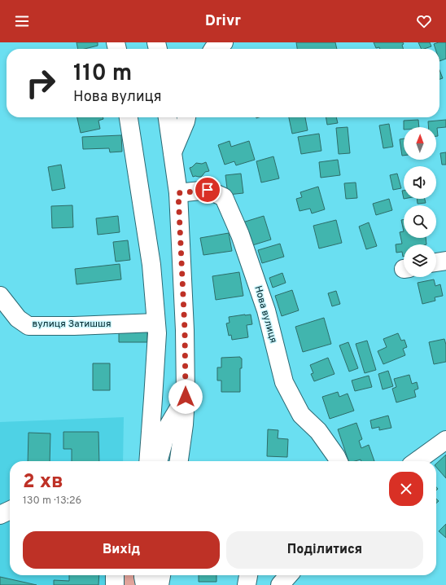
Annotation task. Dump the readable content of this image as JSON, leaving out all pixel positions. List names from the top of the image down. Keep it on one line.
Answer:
{"streets":{"street":["Нова вулиця","вулиця Затишшя"]},"north":"top","page":{"header":"Drivr","turn":["110 m","Нова вулиця"],"heading":["2 хв","130 m · 13:26"],"buttons":["Вихід","Поділитися"]}}
